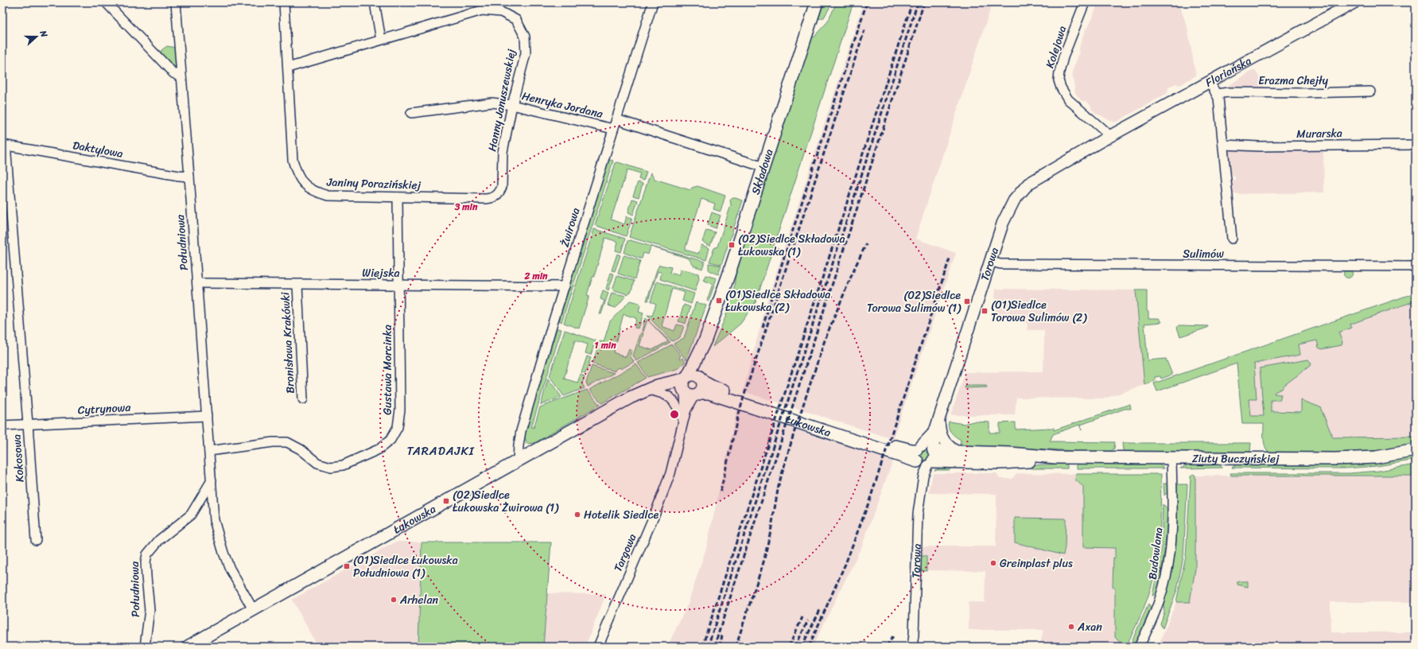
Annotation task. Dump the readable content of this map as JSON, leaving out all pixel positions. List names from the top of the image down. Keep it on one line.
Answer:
{"streets":{"main road":["Składowa","Łukowska","Ziuty Buczyńskiej"],"street":["Kolejowa","Floriańska","Erazma Chejły","Hanny Januszewskiej","Henryka Jordana","Murarska","Daktylowa","Janiny Porazińskiej","Żwirowa","Południowa","Sulimów","Torowa","Wiejska","Bronisława Krakówki","Gustawa Morcinka","Cytrynowa","Kokosowa","Targowa","Budowlana"]},"crossings":[["Kolejowa","Floriańska"],["Kolejowa","Torowa"],["Floriańska","Torowa"],["Hanny Januszewskiej","Henryka Jordana"],["Hanny Januszewskiej","Janiny Porazińskiej"],["Henryka Jordana","Żwirowa"],["Daktylowa","Południowa"],["Daktylowa","Kokosowa"],["Składowa","Łukowska"],["Składowa","Targowa"],["Janiny Porazińskiej","Gustawa Morcinka"],["Żwirowa","Wiejska"],["Żwirowa","Łukowska"],["Południowa","Wiejska"],["Południowa","Gustawa Morcinka"],["Południowa","Cytrynowa"],["Południowa","Łukowska"],["Sulimów","Torowa"],["Torowa","Łukowska"],["Torowa","Ziuty Buczyńskiej"],["Wiejska","Bronisława Krakówki"],["Wiejska","Gustawa Morcinka"],["Cytrynowa","Kokosowa"],["Łukowska","Ziuty Buczyńskiej"],["Łukowska","Targowa"],["Ziuty Buczyńskiej","Budowlana"]],"districts":["TARADAJKI"],"places":{"transit":["(02)Siedlce Składowa Łukowska (1)","(01)Siedlce Składowa Łukowska (2)","(02)Siedlce Torowa Sulimów (1)","(01)Siedlce Torowa Sulimów (2)","(02)Siedlce Łukowska Żwirowa (1)","(01)Siedlce Łukowska Południowa (1)"],"other":["Hotelik Siedlce","Greinplast plus","Arhelan","Axan"]},"north":"right","rings":["3 min","2 min","1 min"]}
